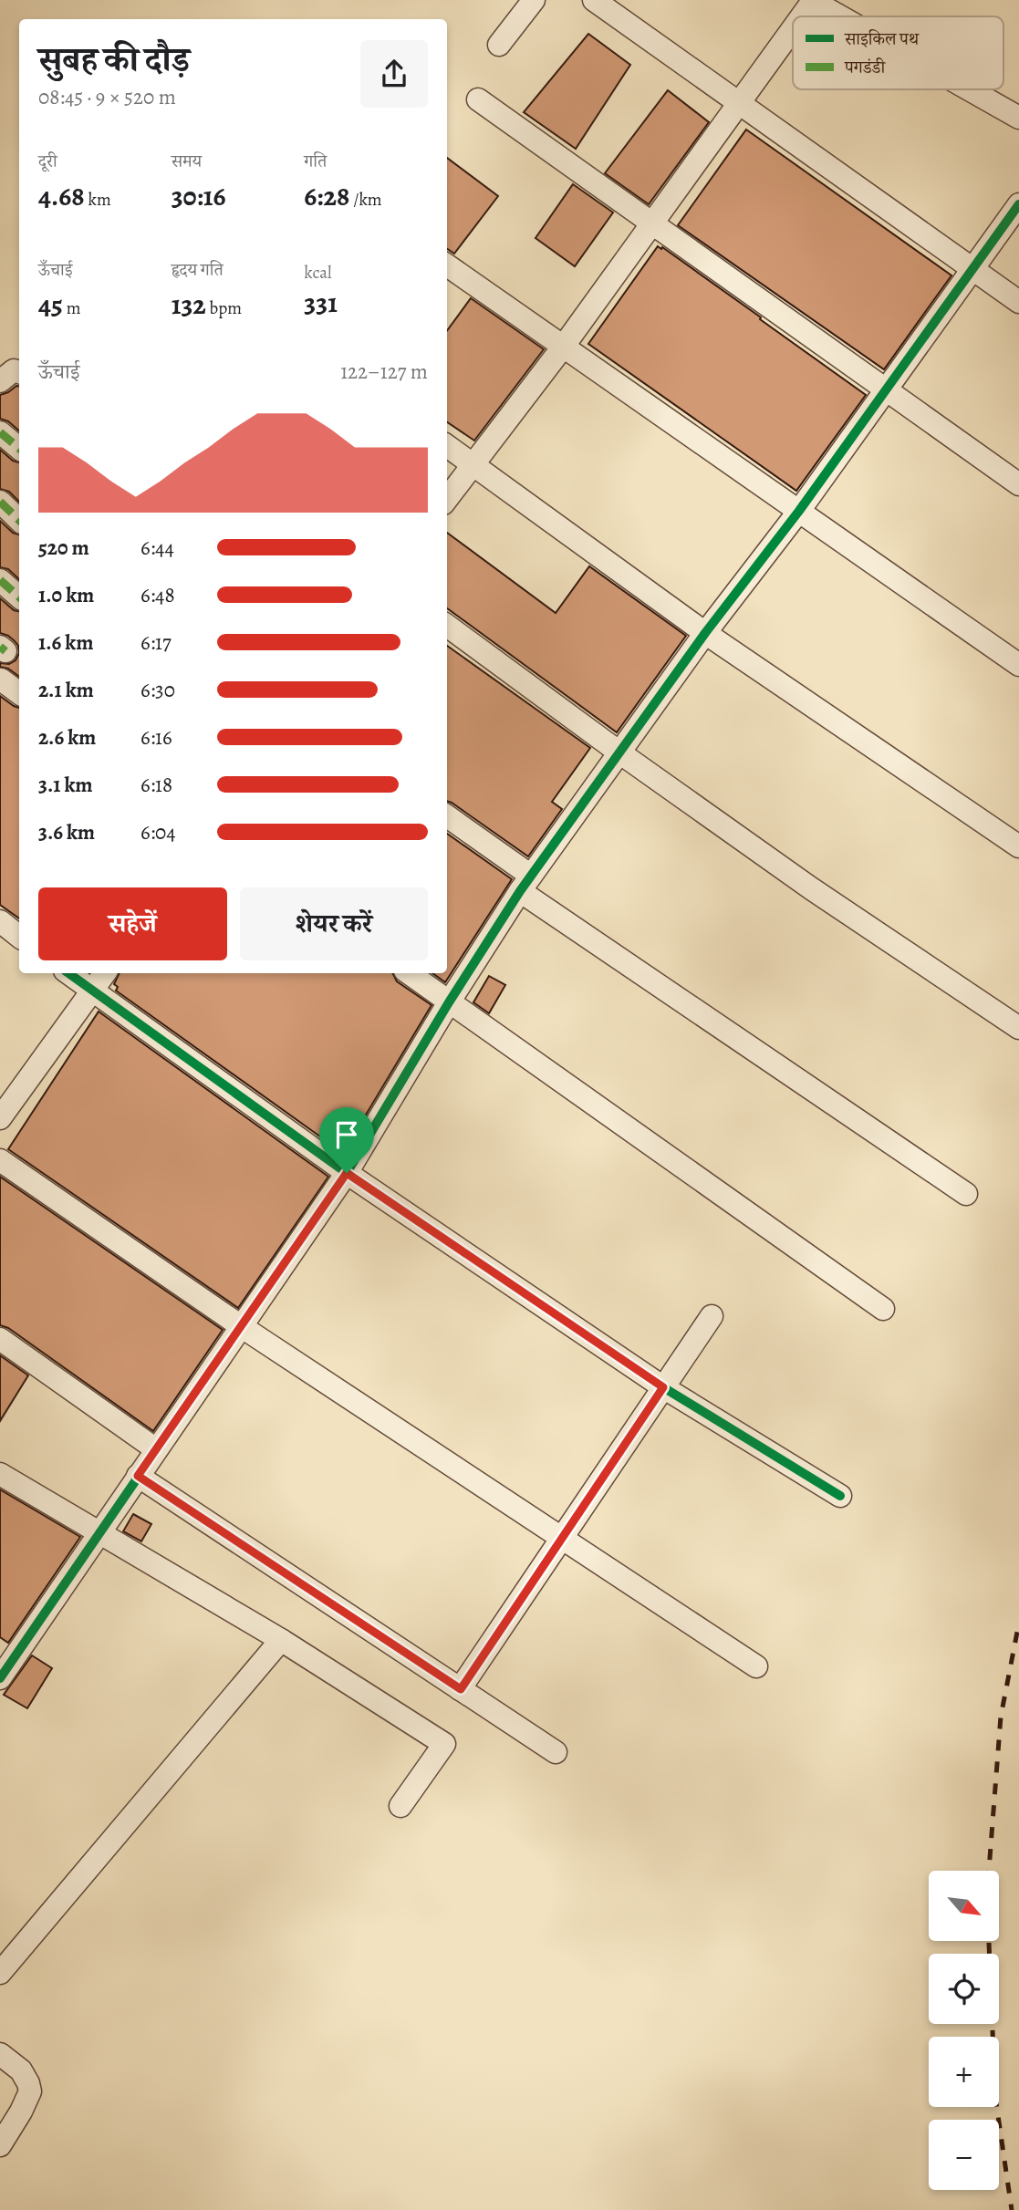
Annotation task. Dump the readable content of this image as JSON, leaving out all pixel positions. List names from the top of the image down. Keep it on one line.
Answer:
{"legend":["साइकिल पथ","पगडंडी"],"north":"bottom right","page":{"heading":["सुबह की दौड़","08:45 · 9 × 520 m"],"stats":[["दूरी","4.68 km"],["समय","30:16"],["गति","6:28 /km"],["ऊँचाई","45 m"],["हृदय गति","132 bpm"],["kcal","331"]],"chart":["ऊँचाई","122–127 m"],"list":[{"name":"520 m","note":"6:44"},{"name":"1.0 km","note":"6:48"},{"name":"1.6 km","note":"6:17"},{"name":"2.1 km","note":"6:30"},{"name":"2.6 km","note":"6:16"},{"name":"3.1 km","note":"6:18"},{"name":"3.6 km","note":"6:04"}],"buttons":["सहेजें","शेयर करें"],"map_buttons":["+","−"]}}
